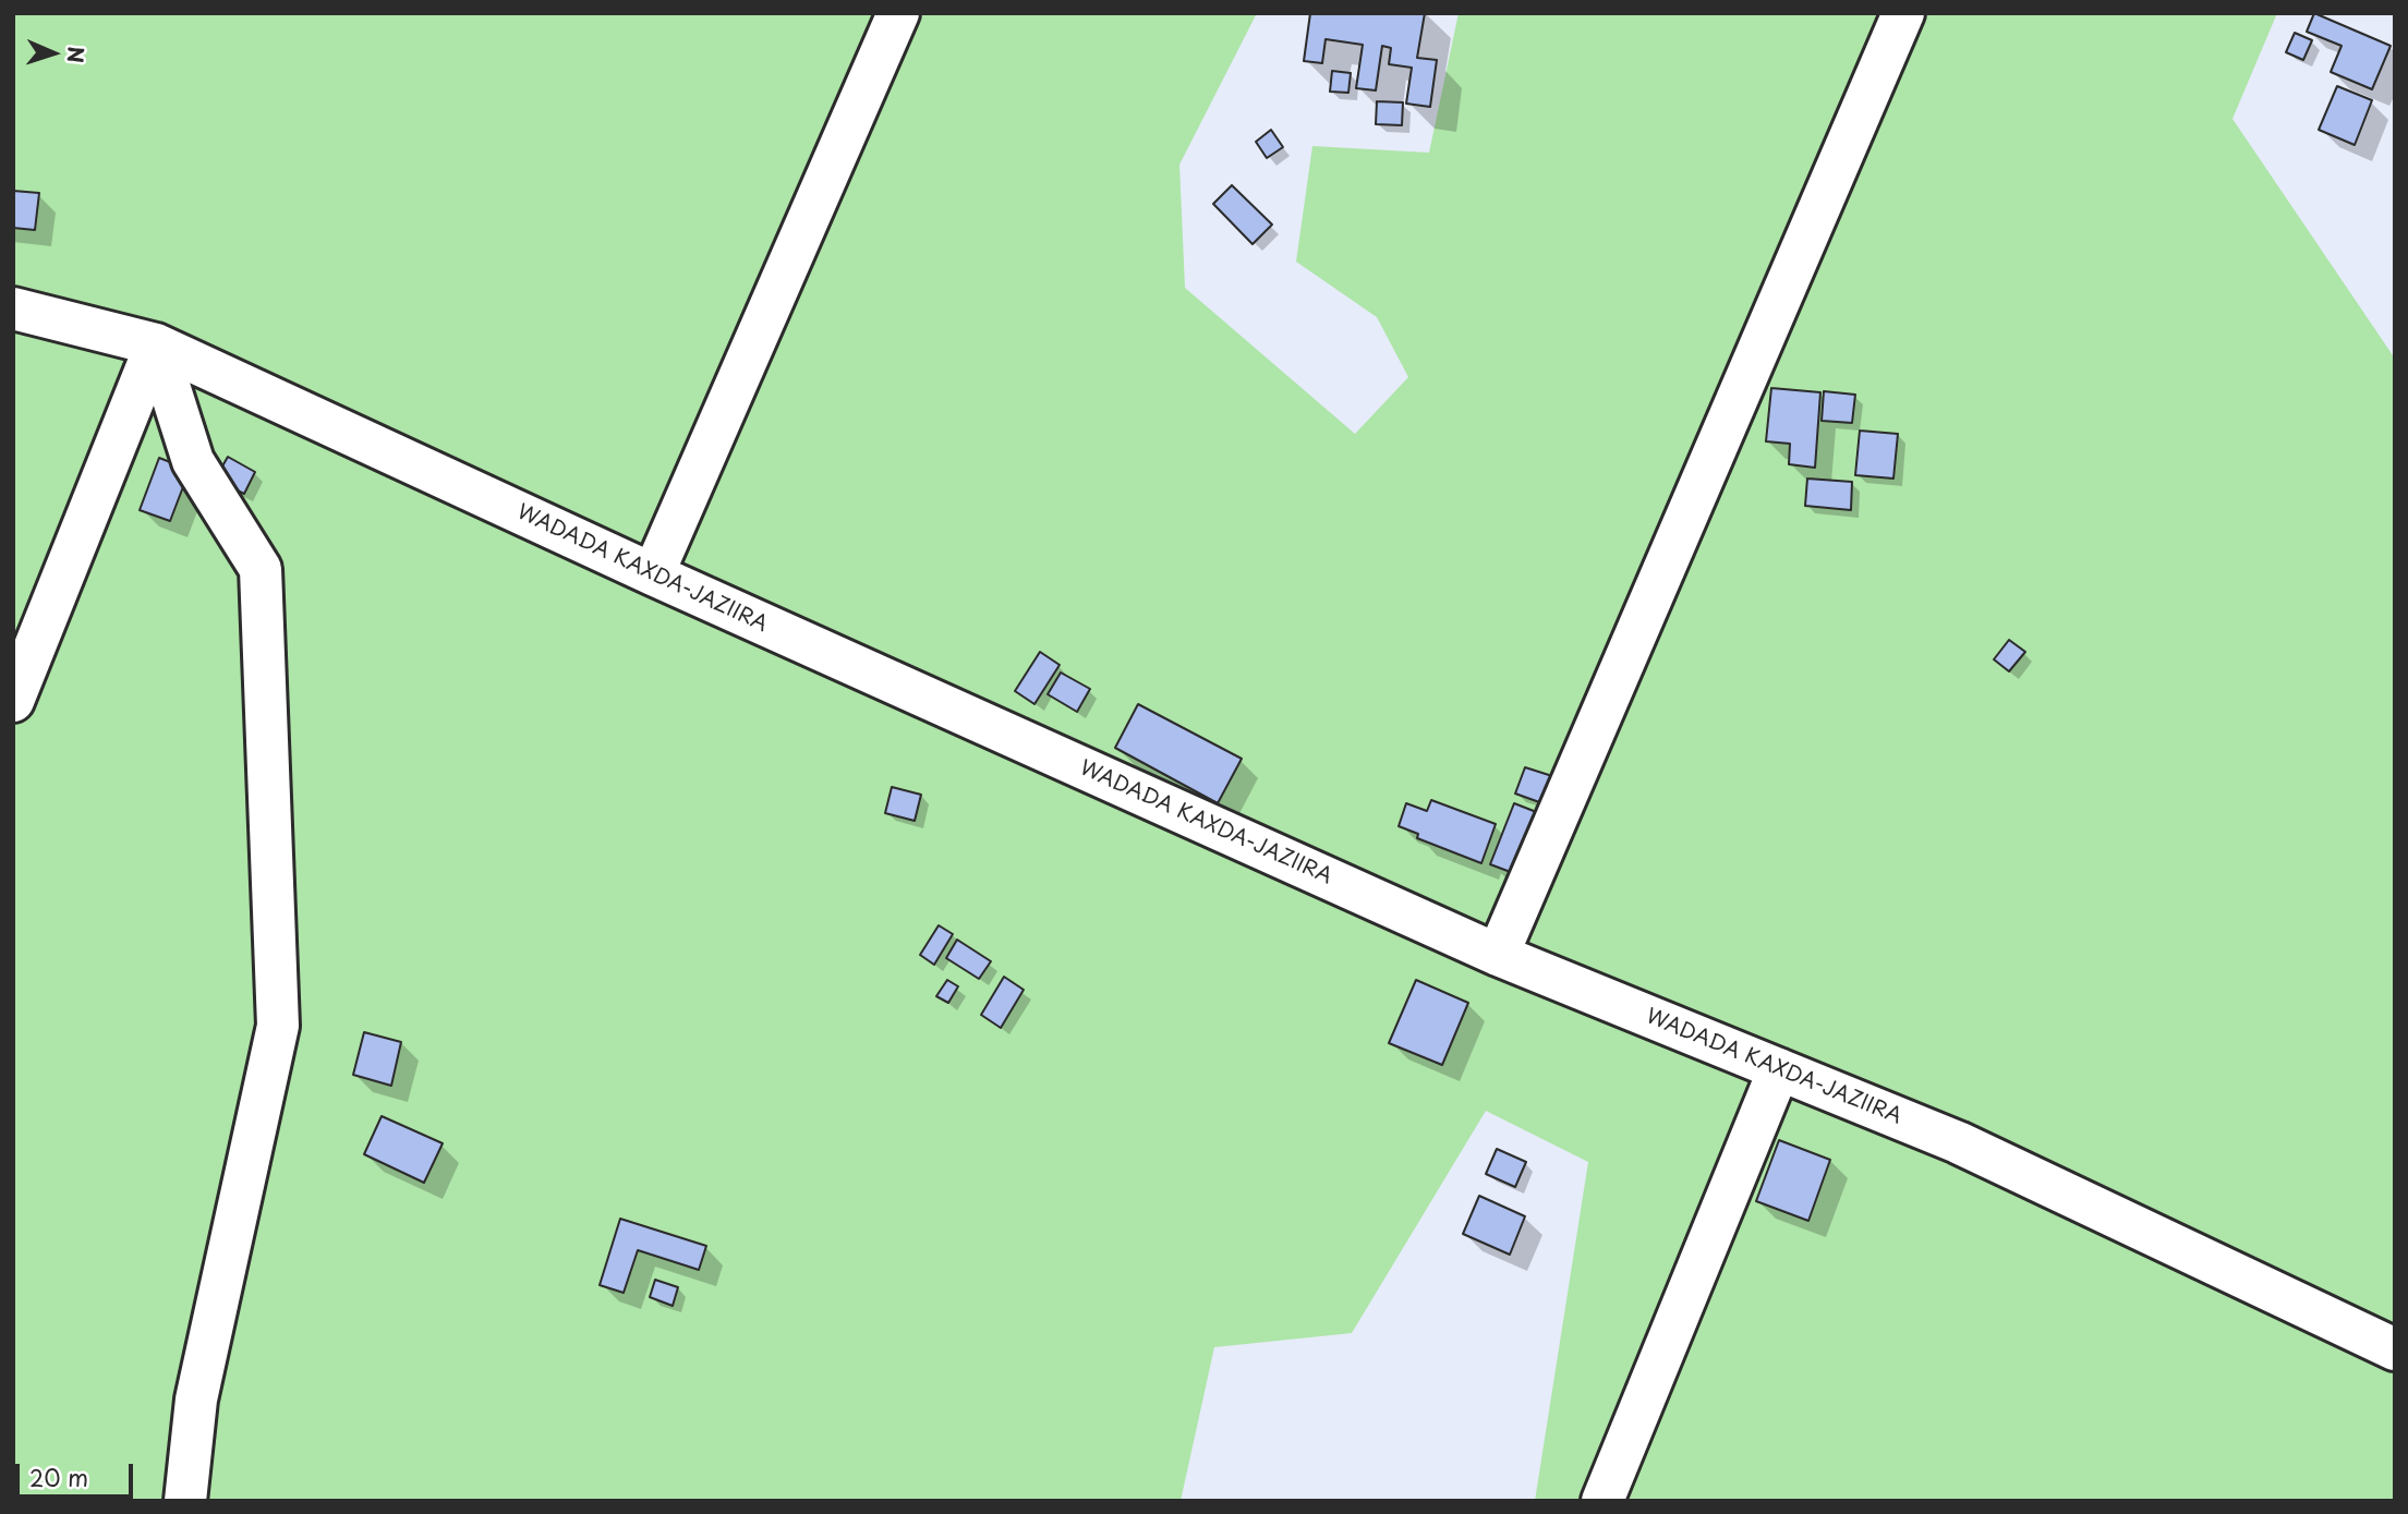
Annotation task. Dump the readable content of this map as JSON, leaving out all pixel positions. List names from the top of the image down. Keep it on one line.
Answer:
{"streets":{"street":["WADADA KAXDA-JAZIIRA"]},"scale_bar":"20 m","north":"right"}
